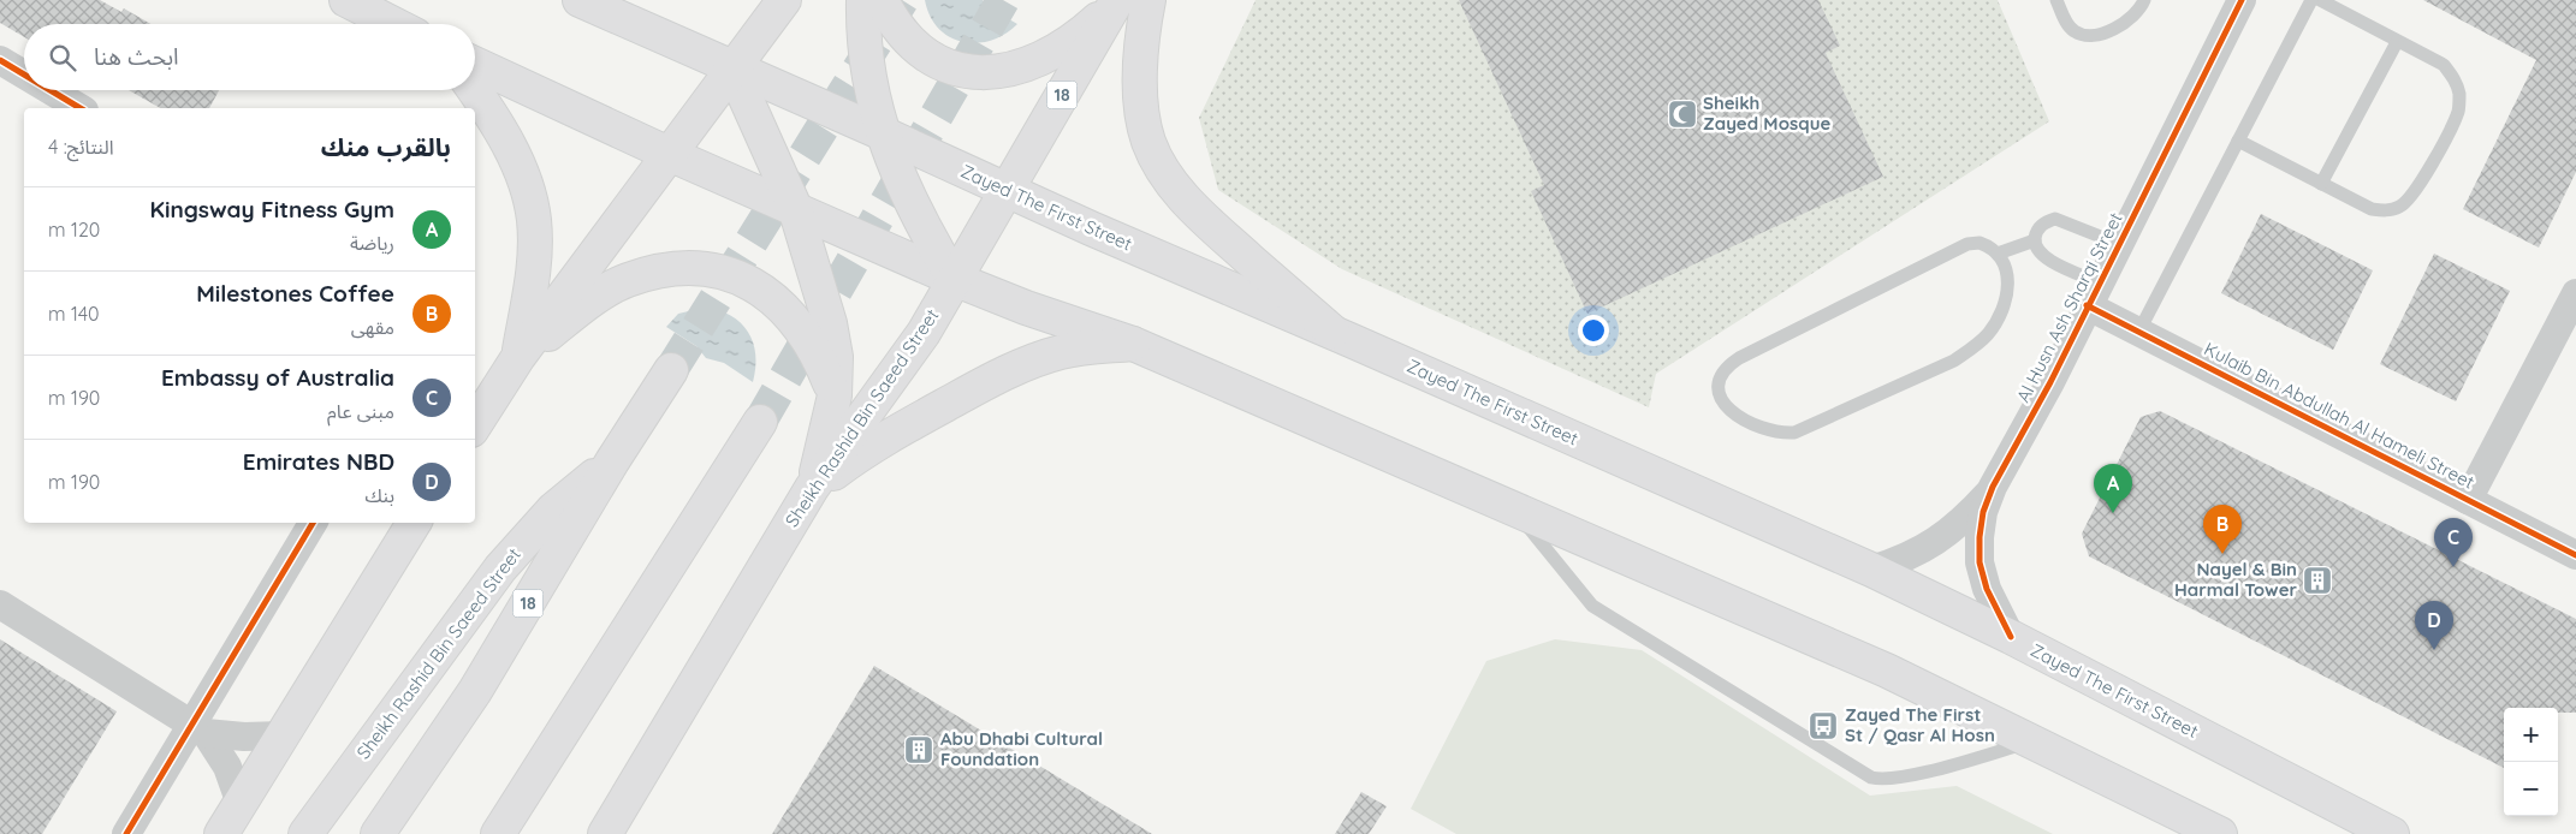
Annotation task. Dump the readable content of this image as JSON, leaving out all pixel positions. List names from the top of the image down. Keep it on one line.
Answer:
{"streets":{"main road":["18","Zayed The First Street","Sheikh Rashid Bin Saeed Street"],"street":["Al Husn Ash Sharqi Street","Kulaib Bin Abdullah Al Hameli Street"]},"crossings":[["Zayed The First Street","Al Husn Ash Sharqi Street"],["Zayed The First Street","Sheikh Rashid Bin Saeed Street"],["Al Husn Ash Sharqi Street","Kulaib Bin Abdullah Al Hameli Street"]],"places":{"mosque":["Sheikh Zayed Mosque"],"building":["Nayel & Bin Harmal Tower","Abu Dhabi Cultural Foundation"],"bus stop":["Zayed The First St / Qasr Al Hosn"]},"page":{"search":"ابحث هنا","heading":["بالقرب منك","النتائج: 4"],"list":[{"mark":"A","name":"Kingsway Fitness Gym","note":"رياضة","value":"120 m"},{"mark":"B","name":"Milestones Coffee","note":"مقهى","value":"140 m"},{"mark":"C","name":"Embassy of Australia","note":"مبنى عام","value":"190 m"},{"mark":"D","name":"Emirates NBD","note":"بنك","value":"190 m"}],"pins":["A","B","C","D"],"map_buttons":["+","−"]}}
